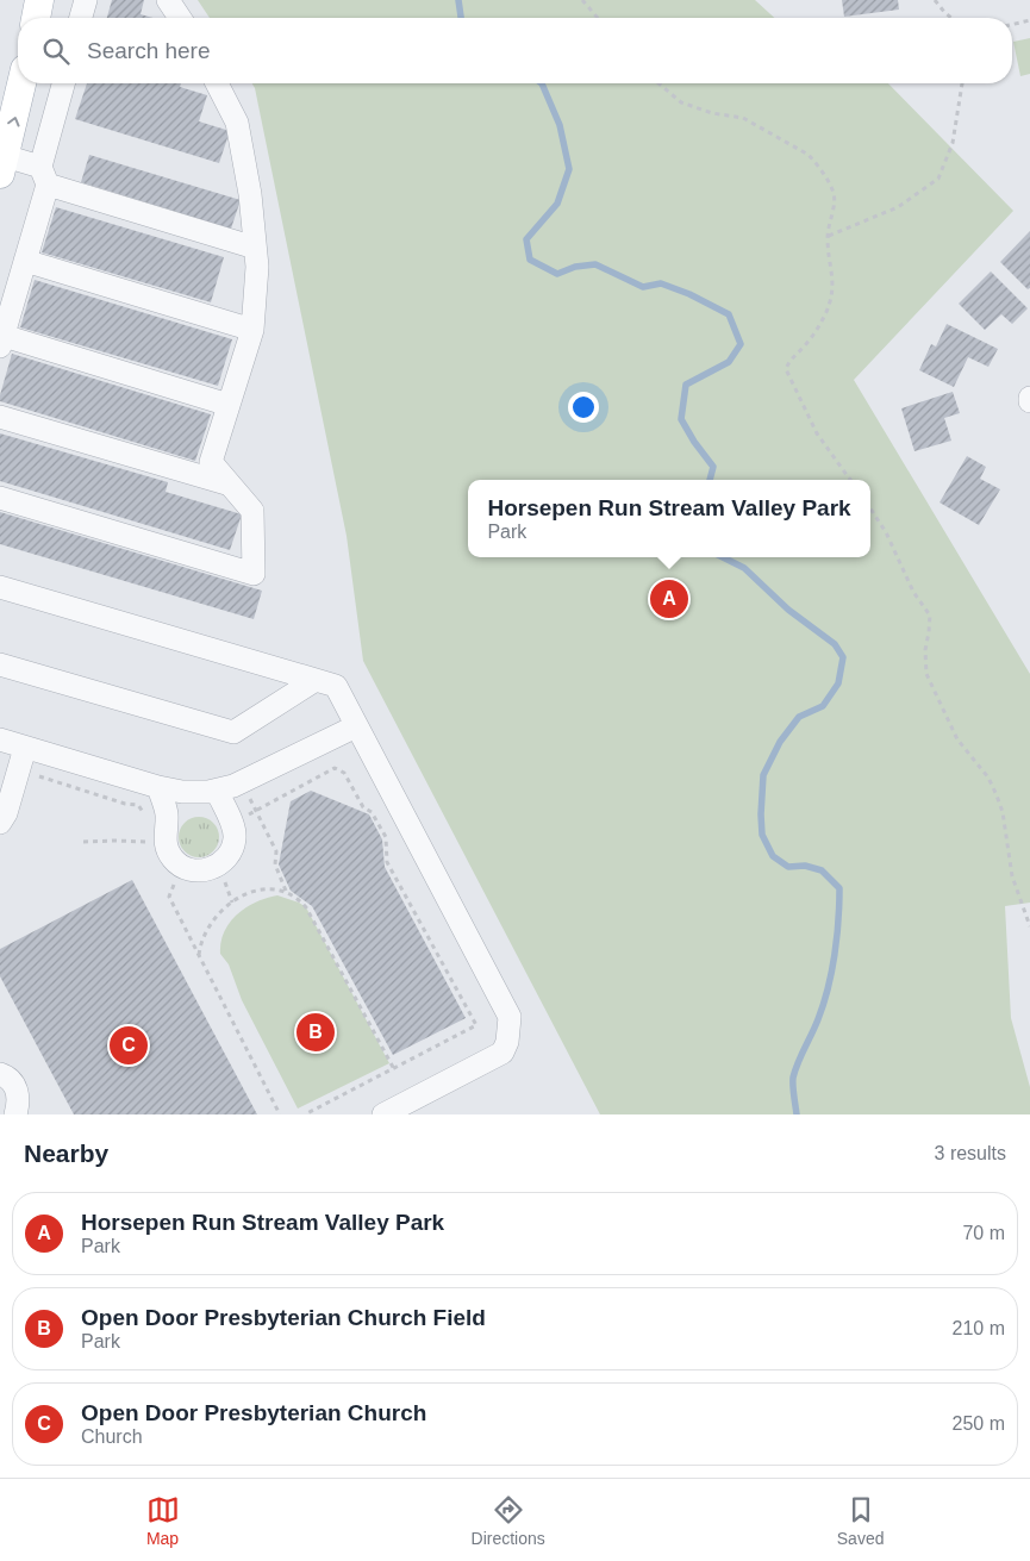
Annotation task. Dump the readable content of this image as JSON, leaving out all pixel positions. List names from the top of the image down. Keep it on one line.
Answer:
{"page":{"search":"Search here","popup":["Horsepen Run Stream Valley Park","Park"],"pins":["A","B","C"],"heading":["Nearby","3 results"],"list":[{"mark":"A","name":"Horsepen Run Stream Valley Park","note":"Park","value":"70 m"},{"mark":"B","name":"Open Door Presbyterian Church Field","note":"Park","value":"210 m"},{"mark":"C","name":"Open Door Presbyterian Church","note":"Church","value":"250 m"}],"nav":["Map","Directions","Saved"]}}
